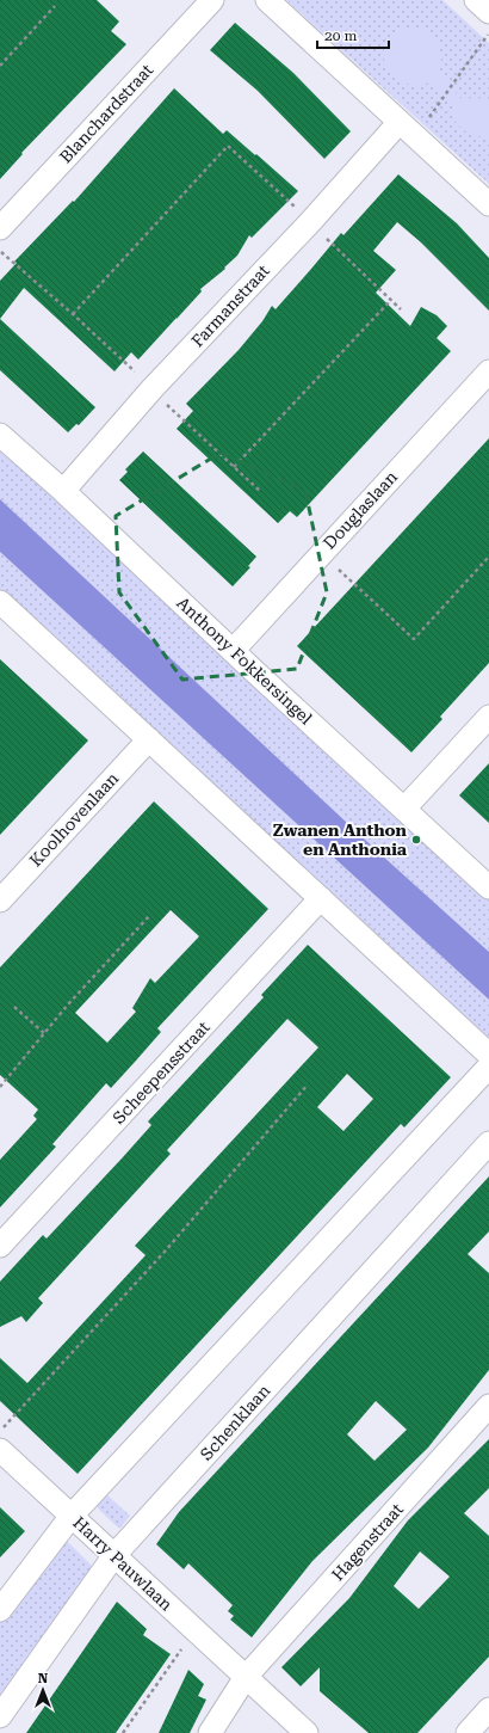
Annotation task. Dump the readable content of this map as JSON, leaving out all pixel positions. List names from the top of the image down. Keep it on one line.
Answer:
{"streets":{"street":["Blanchardstraat","Farmanstraat","Douglaslaan","Anthony Fokkersingel","Koolhovenlaan","Scheepensstraat","Schenklaan","Hagenstraat","Harry Pauwlaan"]},"crossings":[["Farmanstraat","Anthony Fokkersingel"],["Douglaslaan","Anthony Fokkersingel"],["Schenklaan","Harry Pauwlaan"],["Hagenstraat","Harry Pauwlaan"]],"places":["Zwanen Anthon en Anthonia"],"scale_bar":"20 m","north":"top"}
